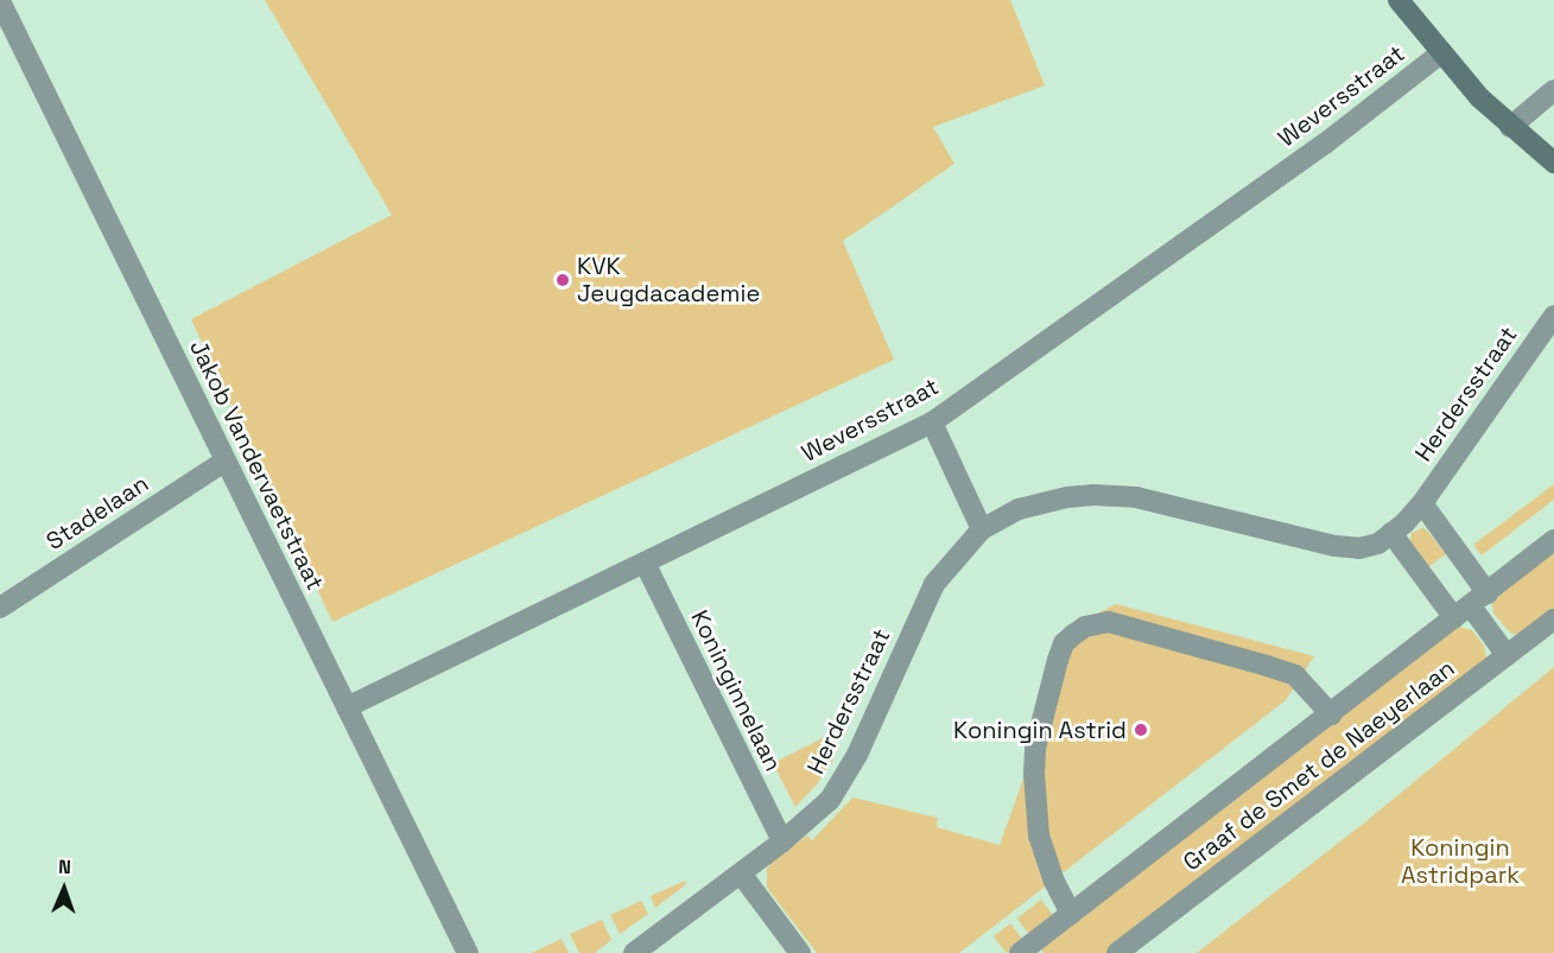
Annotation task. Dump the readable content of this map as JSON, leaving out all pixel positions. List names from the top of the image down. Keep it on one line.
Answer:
{"streets":{"street":["Weversstraat","Herdersstraat","Jakob Vandervaetstraat","Stadelaan","Koninginnelaan","Graaf de Smet de Naeyerlaan"]},"crossings":[["Weversstraat","Jakob Vandervaetstraat"],["Weversstraat","Koninginnelaan"],["Herdersstraat","Koninginnelaan"],["Jakob Vandervaetstraat","Stadelaan"]],"parks":["Koningin Astridpark"],"places":["KVK Jeugdacademie","Koningin Astrid"],"north":"top"}
